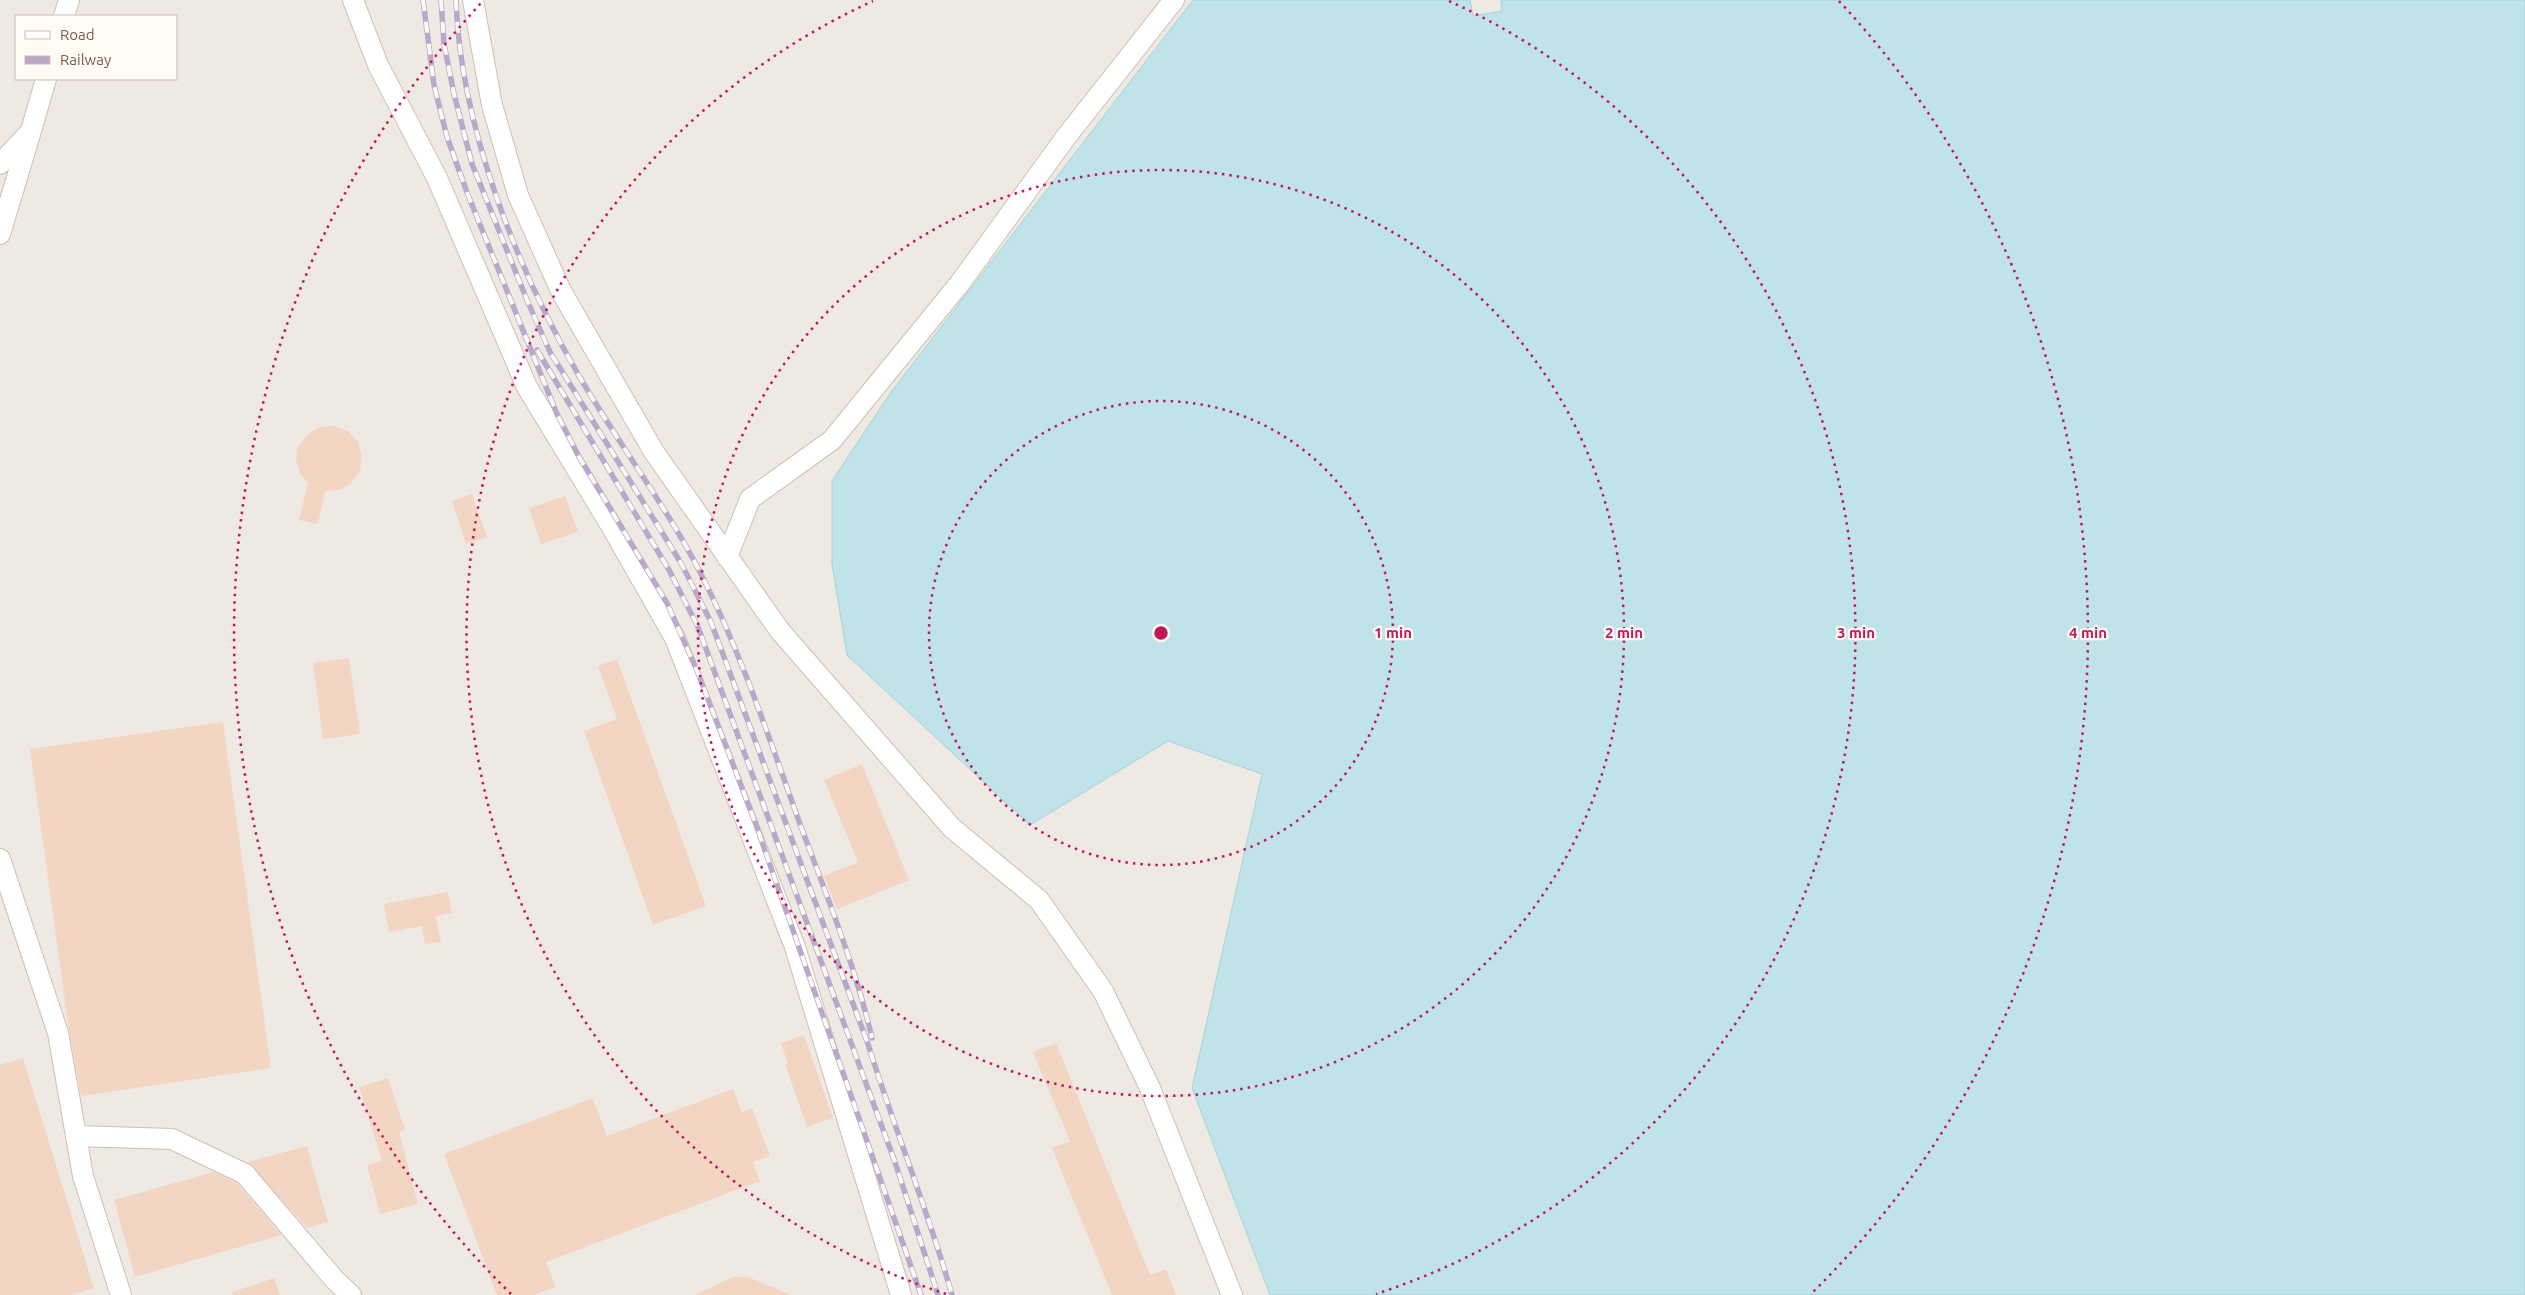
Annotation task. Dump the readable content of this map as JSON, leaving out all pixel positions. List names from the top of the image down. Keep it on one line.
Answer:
{"legend":["Road","Railway"],"rings":["1 min","2 min","3 min","4 min"]}
